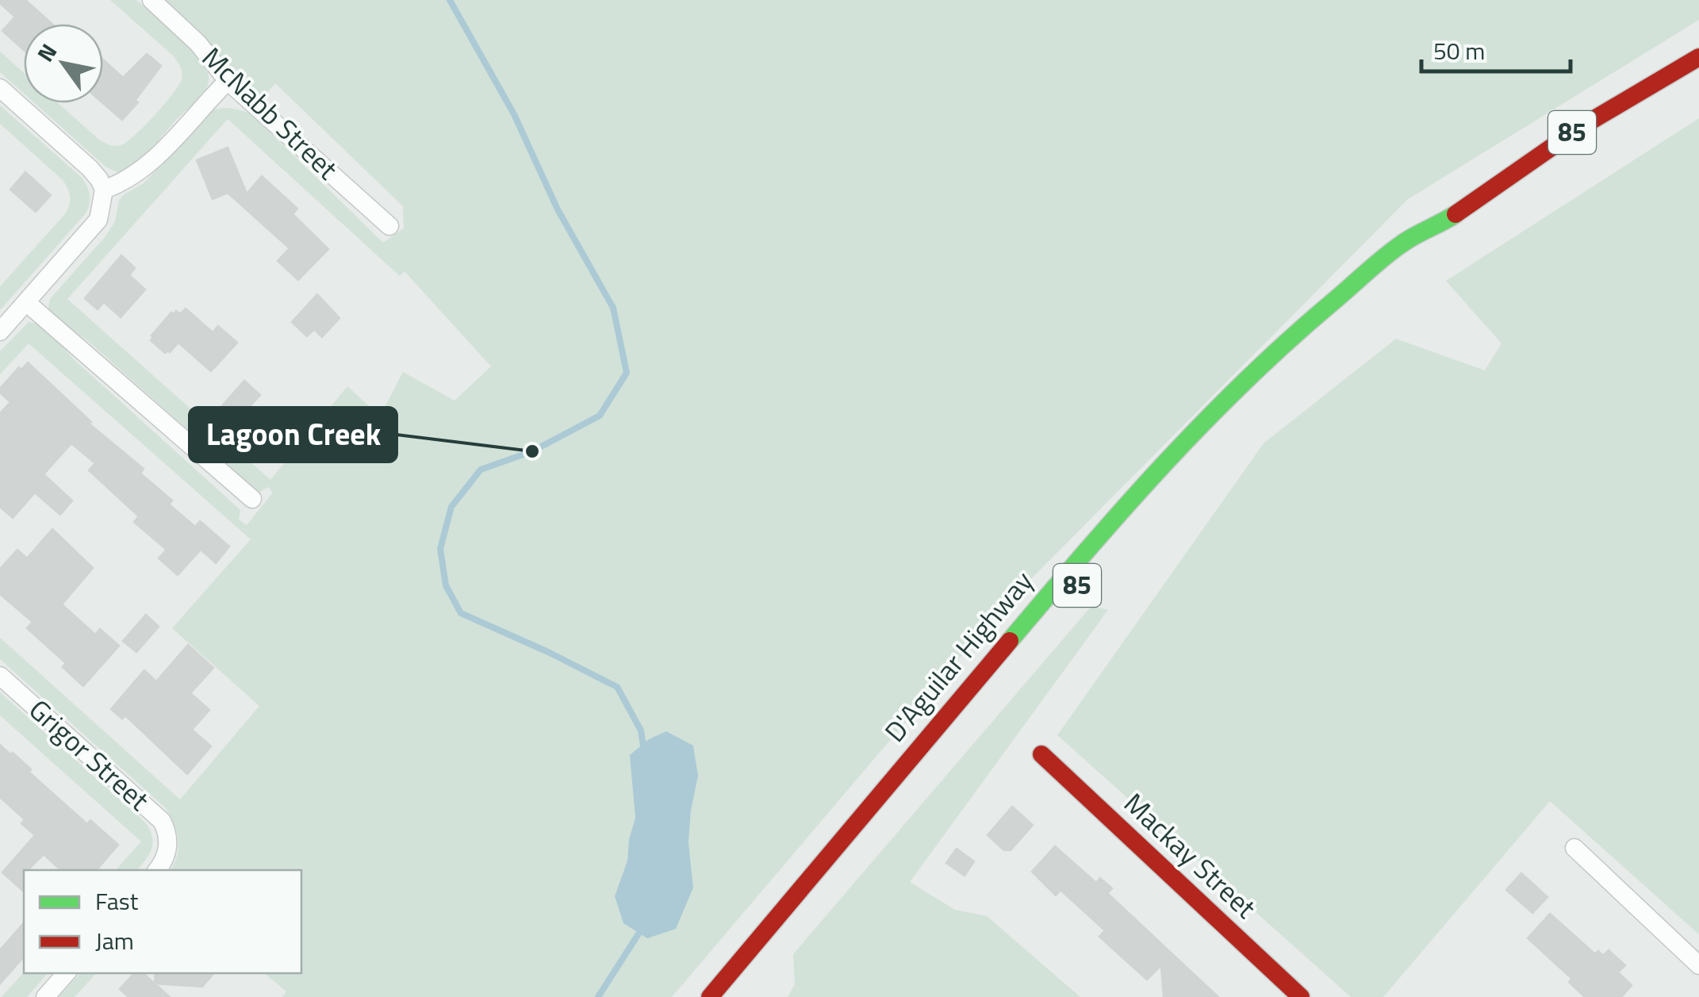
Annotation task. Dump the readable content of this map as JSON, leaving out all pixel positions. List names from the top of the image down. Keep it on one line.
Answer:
{"streets":{"main road":["85","D'Aguilar Highway","Mackay Street"],"street":["McNabb Street","Grigor Street"]},"places":["Lagoon Creek"],"legend":["Fast","Jam"],"scale_bar":"50 m","north":"top left"}
